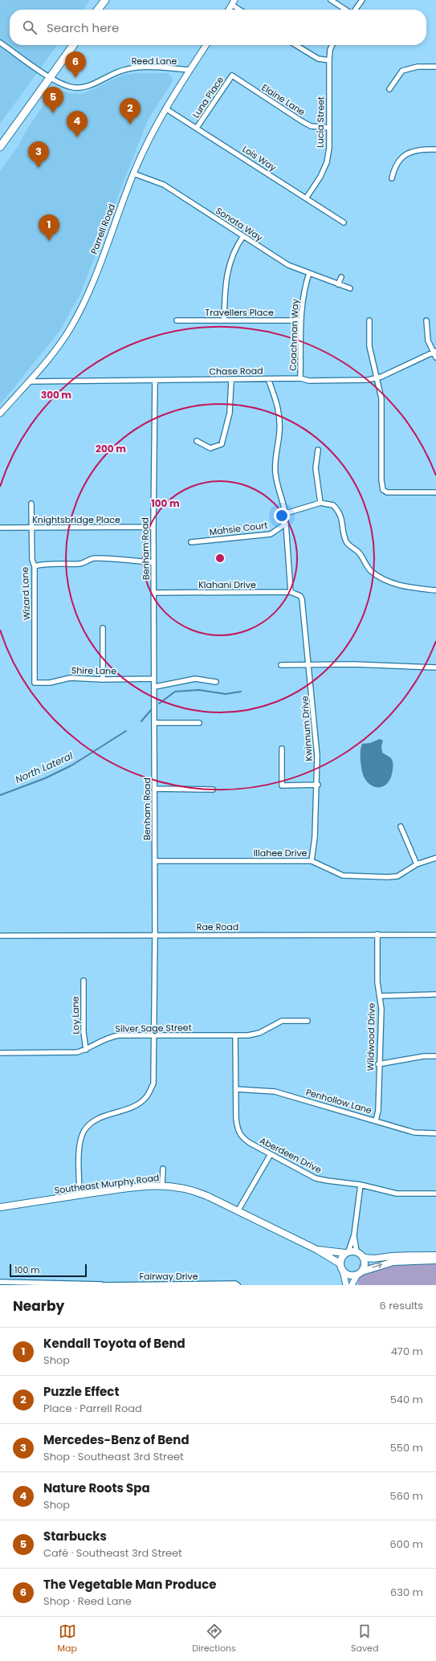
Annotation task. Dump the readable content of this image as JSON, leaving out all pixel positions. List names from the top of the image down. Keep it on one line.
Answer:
{"streets":{"main road":["Southeast Murphy Road"],"street":["Reed Lane","Luna Place","Elaine Lane","Lucia Street","Lois Way","Sonata Way","Parrell Road","Travellers Place","Coachman Way","Chase Road","Knightsbridge Place","Mahsie Court","Benham Road","Klahani Drive","Wizard Lane","Shire Lane","Kwinnum Drive","Illahee Drive","Rae Road","Loy Lane","Silver Sage Street","Wildwood Drive","Penhollow Lane","Aberdeen Drive","Fairway Drive"]},"crossings":[["Reed Lane","Parrell Road"],["Luna Place","Elaine Lane"],["Luna Place","Lois Way"],["Elaine Lane","Lucia Street"],["Lucia Street","Lois Way"],["Lois Way","Parrell Road"],["Sonata Way","Parrell Road"],["Sonata Way","Coachman Way"],["Parrell Road","Chase Road"],["Travellers Place","Coachman Way"],["Coachman Way","Chase Road"],["Chase Road","Benham Road"],["Knightsbridge Place","Benham Road"],["Knightsbridge Place","Wizard Lane"],["Benham Road","Klahani Drive"],["Benham Road","Shire Lane"],["Benham Road","Illahee Drive"],["Benham Road","Rae Road"],["Benham Road","Silver Sage Street"],["Benham Road","Southeast Murphy Road"],["Klahani Drive","Kwinnum Drive"],["Wizard Lane","Shire Lane"],["Kwinnum Drive","Illahee Drive"],["Rae Road","Wildwood Drive"],["Loy Lane","Silver Sage Street"],["Silver Sage Street","Aberdeen Drive"],["Wildwood Drive","Penhollow Lane"],["Penhollow Lane","Aberdeen Drive"]],"water":["North Lateral"],"scale_bar":"100 m","page":{"search":"Search here","pins":["6","5","2","4","3","1"],"scale":"100 m","heading":["Nearby","6 results"],"list":[{"mark":"1","name":"Kendall Toyota of Bend","note":"Shop","value":"470 m"},{"mark":"2","name":"Puzzle Effect","note":"Place · Parrell Road","value":"540 m"},{"mark":"3","name":"Mercedes-Benz of Bend","note":"Shop · Southeast 3rd Street","value":"550 m"},{"mark":"4","name":"Nature Roots Spa","note":"Shop","value":"560 m"},{"mark":"5","name":"Starbucks","note":"Café · Southeast 3rd Street","value":"600 m"},{"mark":"6","name":"The Vegetable Man Produce","note":"Shop · Reed Lane","value":"630 m"}],"nav":["Map","Directions","Saved"]},"rings":["300 m","200 m","100 m"]}
